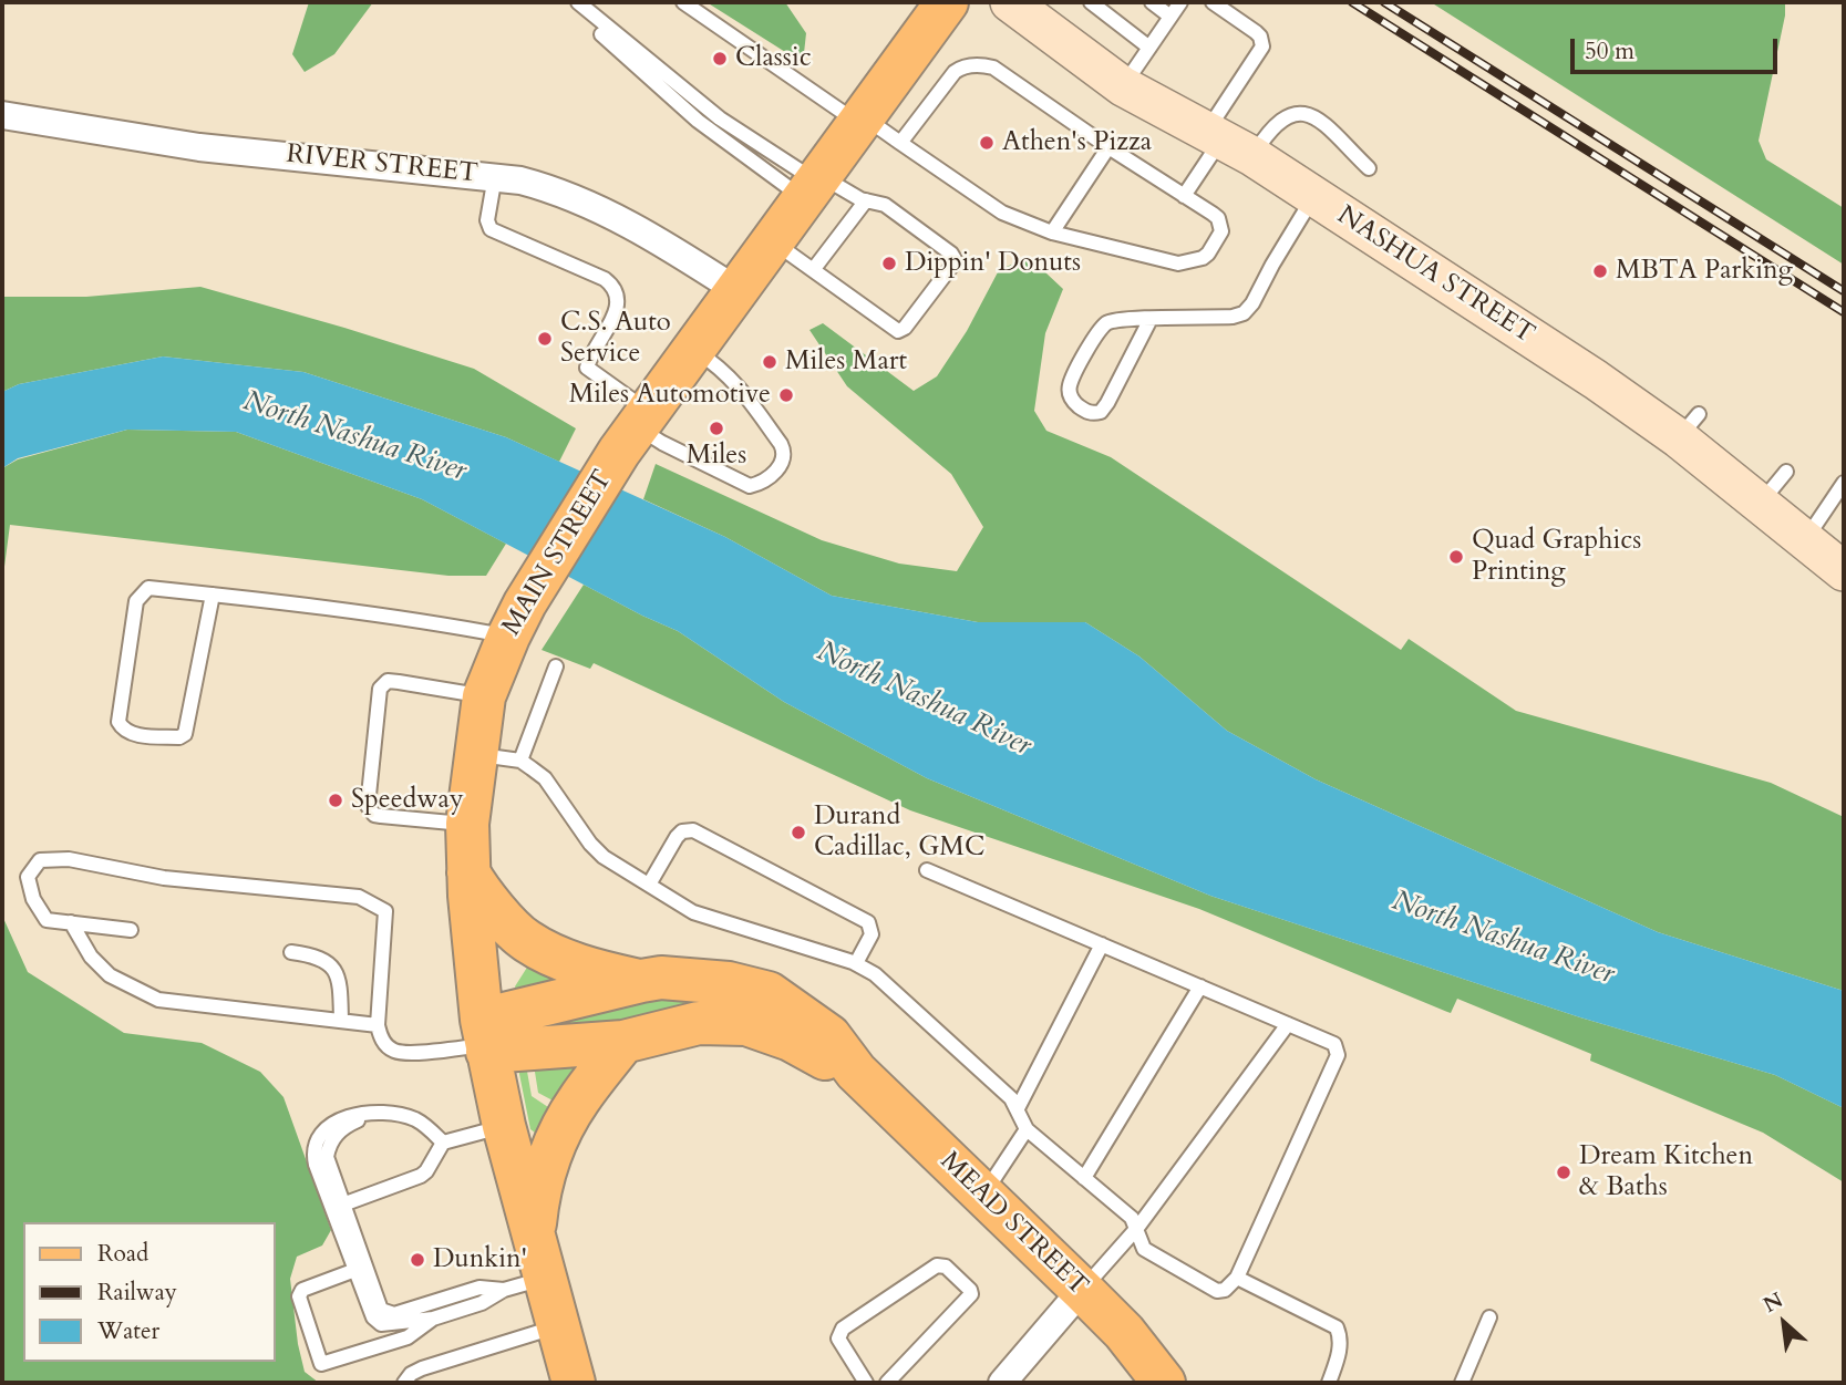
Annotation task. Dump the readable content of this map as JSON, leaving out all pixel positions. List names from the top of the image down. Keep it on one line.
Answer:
{"streets":{"main road":["NASHUA STREET","MAIN STREET","MEAD STREET"],"street":["RIVER STREET"]},"crossings":[["RIVER STREET","MAIN STREET"],["MAIN STREET","MEAD STREET"]],"water":["North Nashua River"],"places":["Classic","Athen's Pizza","Dippin' Donuts","MBTA Parking","C.S. Auto Service","Miles Mart","Miles Automotive","Miles","Quad Graphics Printing","Speedway","Durand Cadillac, GMC","Dream Kitchen & Baths","Dunkin'"],"legend":["Road","Railway","Water"],"scale_bar":"50 m","north":"top left"}
